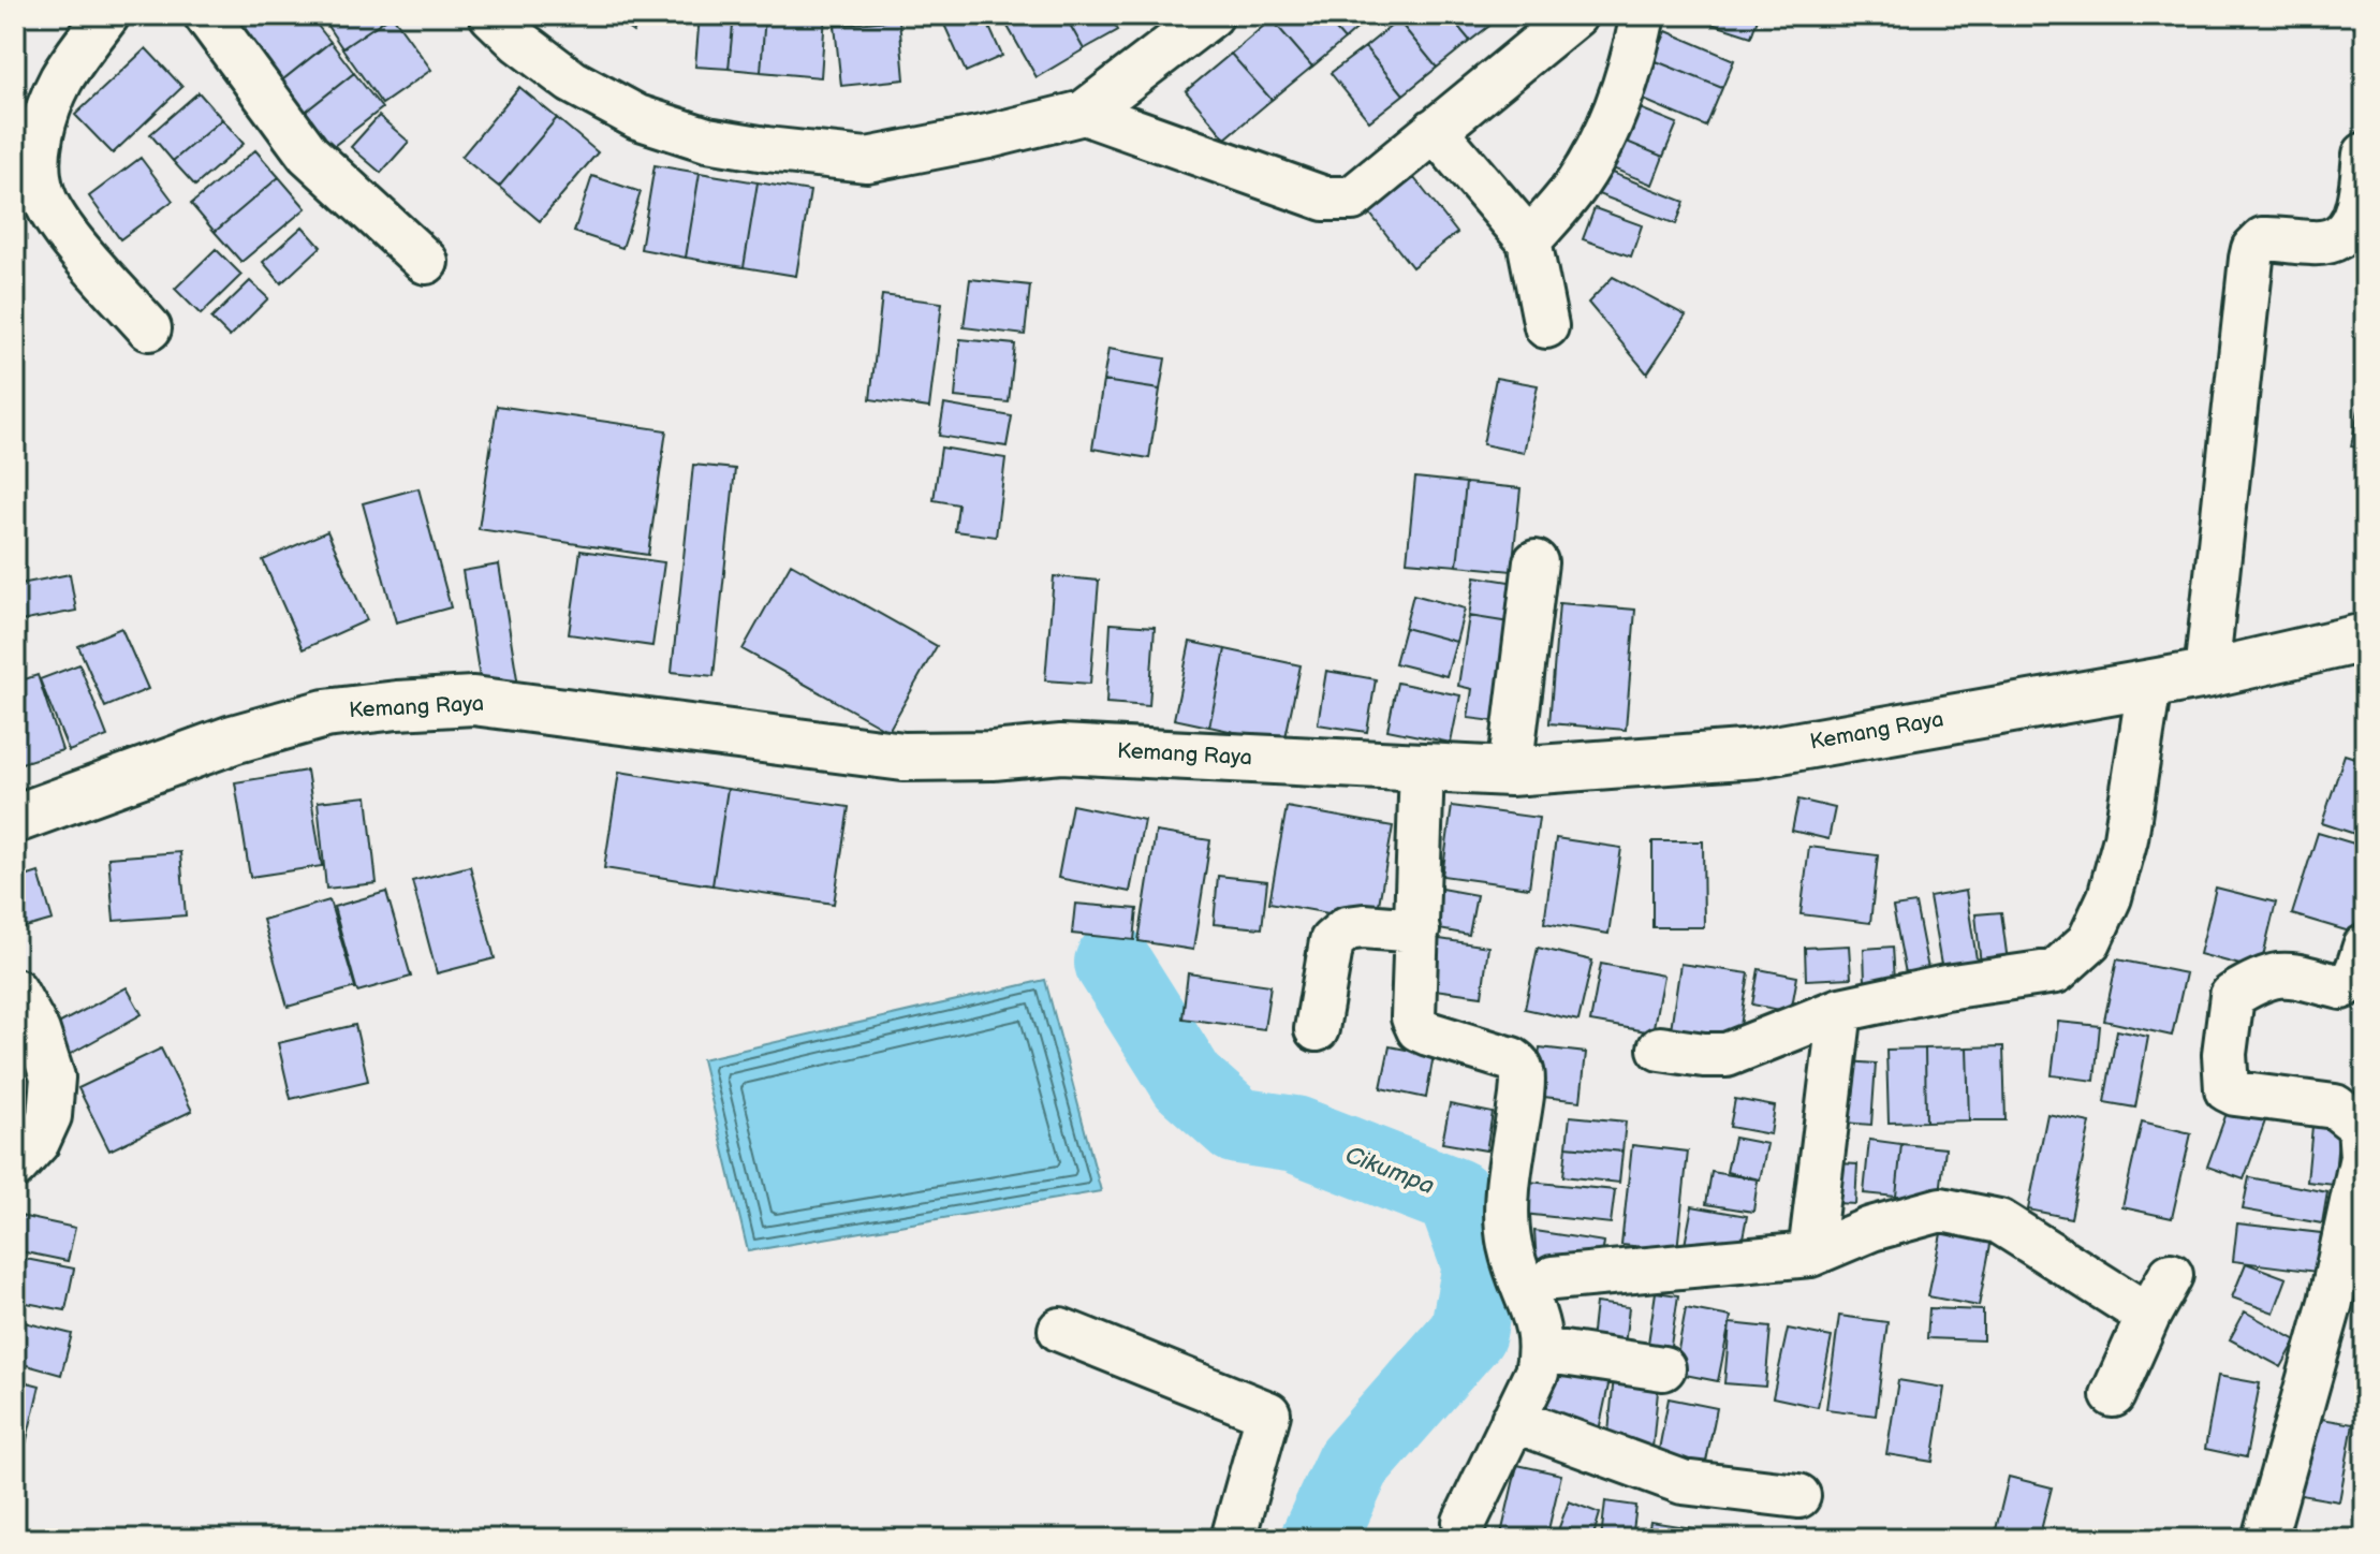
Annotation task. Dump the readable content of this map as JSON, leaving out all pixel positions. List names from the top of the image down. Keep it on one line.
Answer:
{"streets":{"street":["Kemang Raya"]},"water":["Cikumpa"]}
